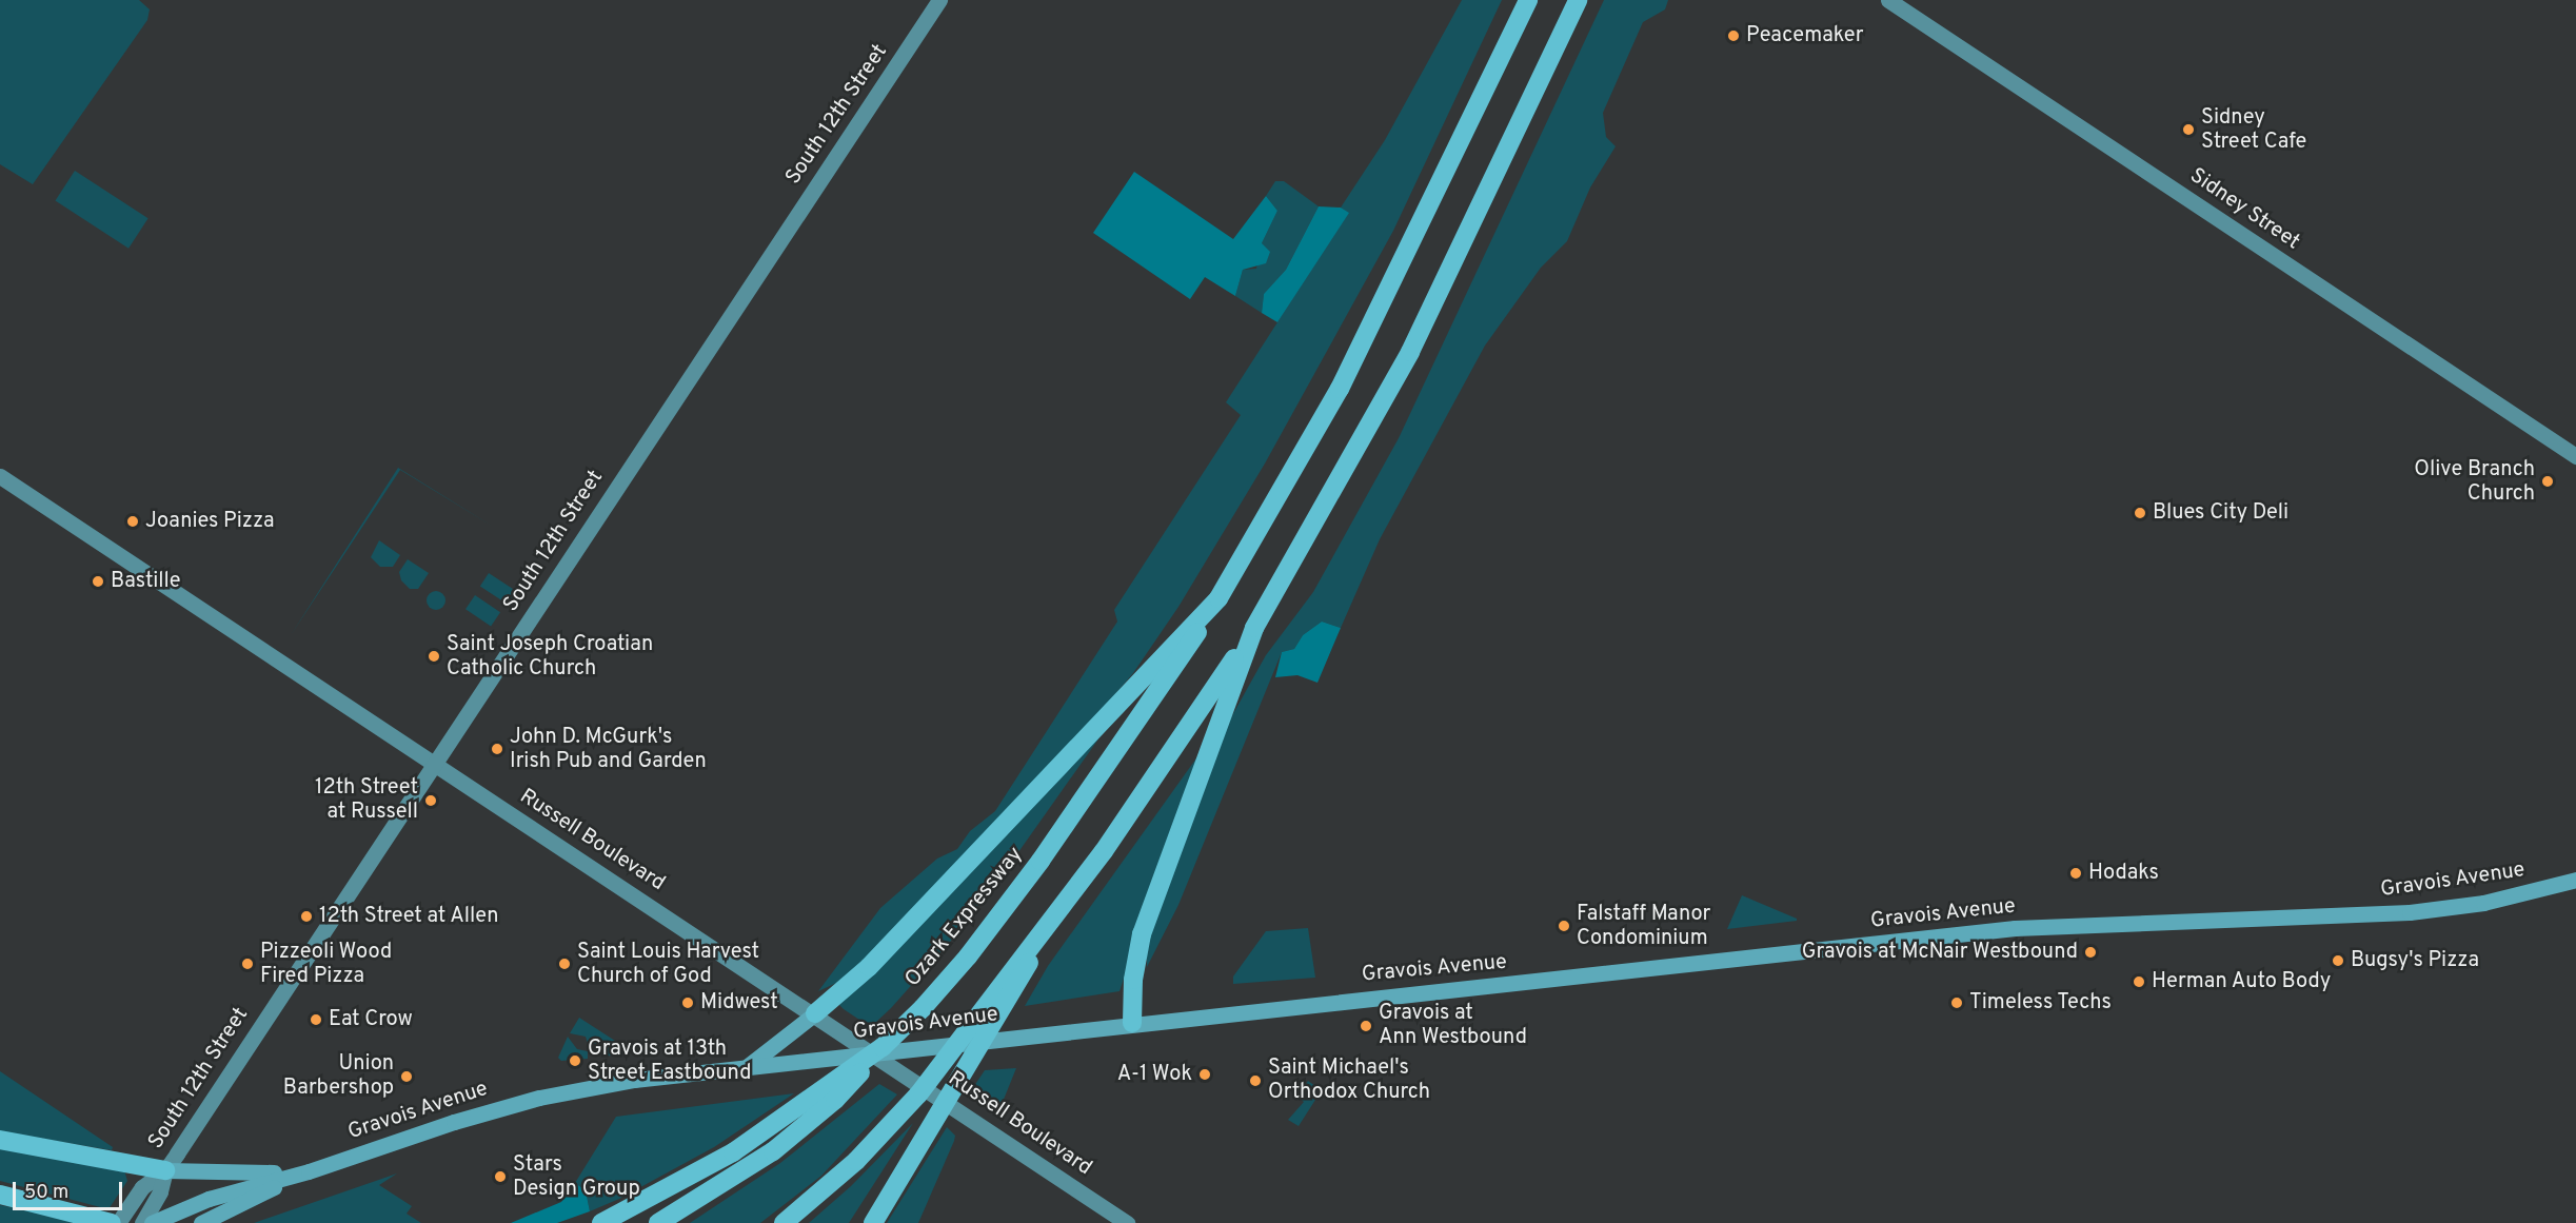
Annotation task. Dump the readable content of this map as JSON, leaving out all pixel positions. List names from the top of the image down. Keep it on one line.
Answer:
{"streets":{"highway":["Ozark Expressway"],"main road":["Gravois Avenue"],"street":["South 12th Street","Sidney Street","Russell Boulevard"]},"crossings":[["South 12th Street","Russell Boulevard"],["Russell Boulevard","Gravois Avenue"],["Russell Boulevard","Ozark Expressway"],["Gravois Avenue","Ozark Expressway"]],"places":["Peacemaker","Sidney Street Cafe","Olive Branch Church","Blues City Deli","Joanies Pizza","Bastille","Saint Joseph Croatian Catholic Church","John D. McGurk's Irish Pub and Garden","12th Street at Russell","Hodaks","12th Street at Allen","Falstaff Manor Condominium","Gravois at McNair Westbound","Bugsy's Pizza","Pizzeoli Wood Fired Pizza","Saint Louis Harvest Church of God","Herman Auto Body","Midwest","Timeless Techs","Eat Crow","Gravois at Ann Westbound","Gravois at 13th Street Eastbound","A-1 Wok","Union Barbershop","Saint Michael's Orthodox Church","Stars Design Group"],"scale_bar":"50 m"}
